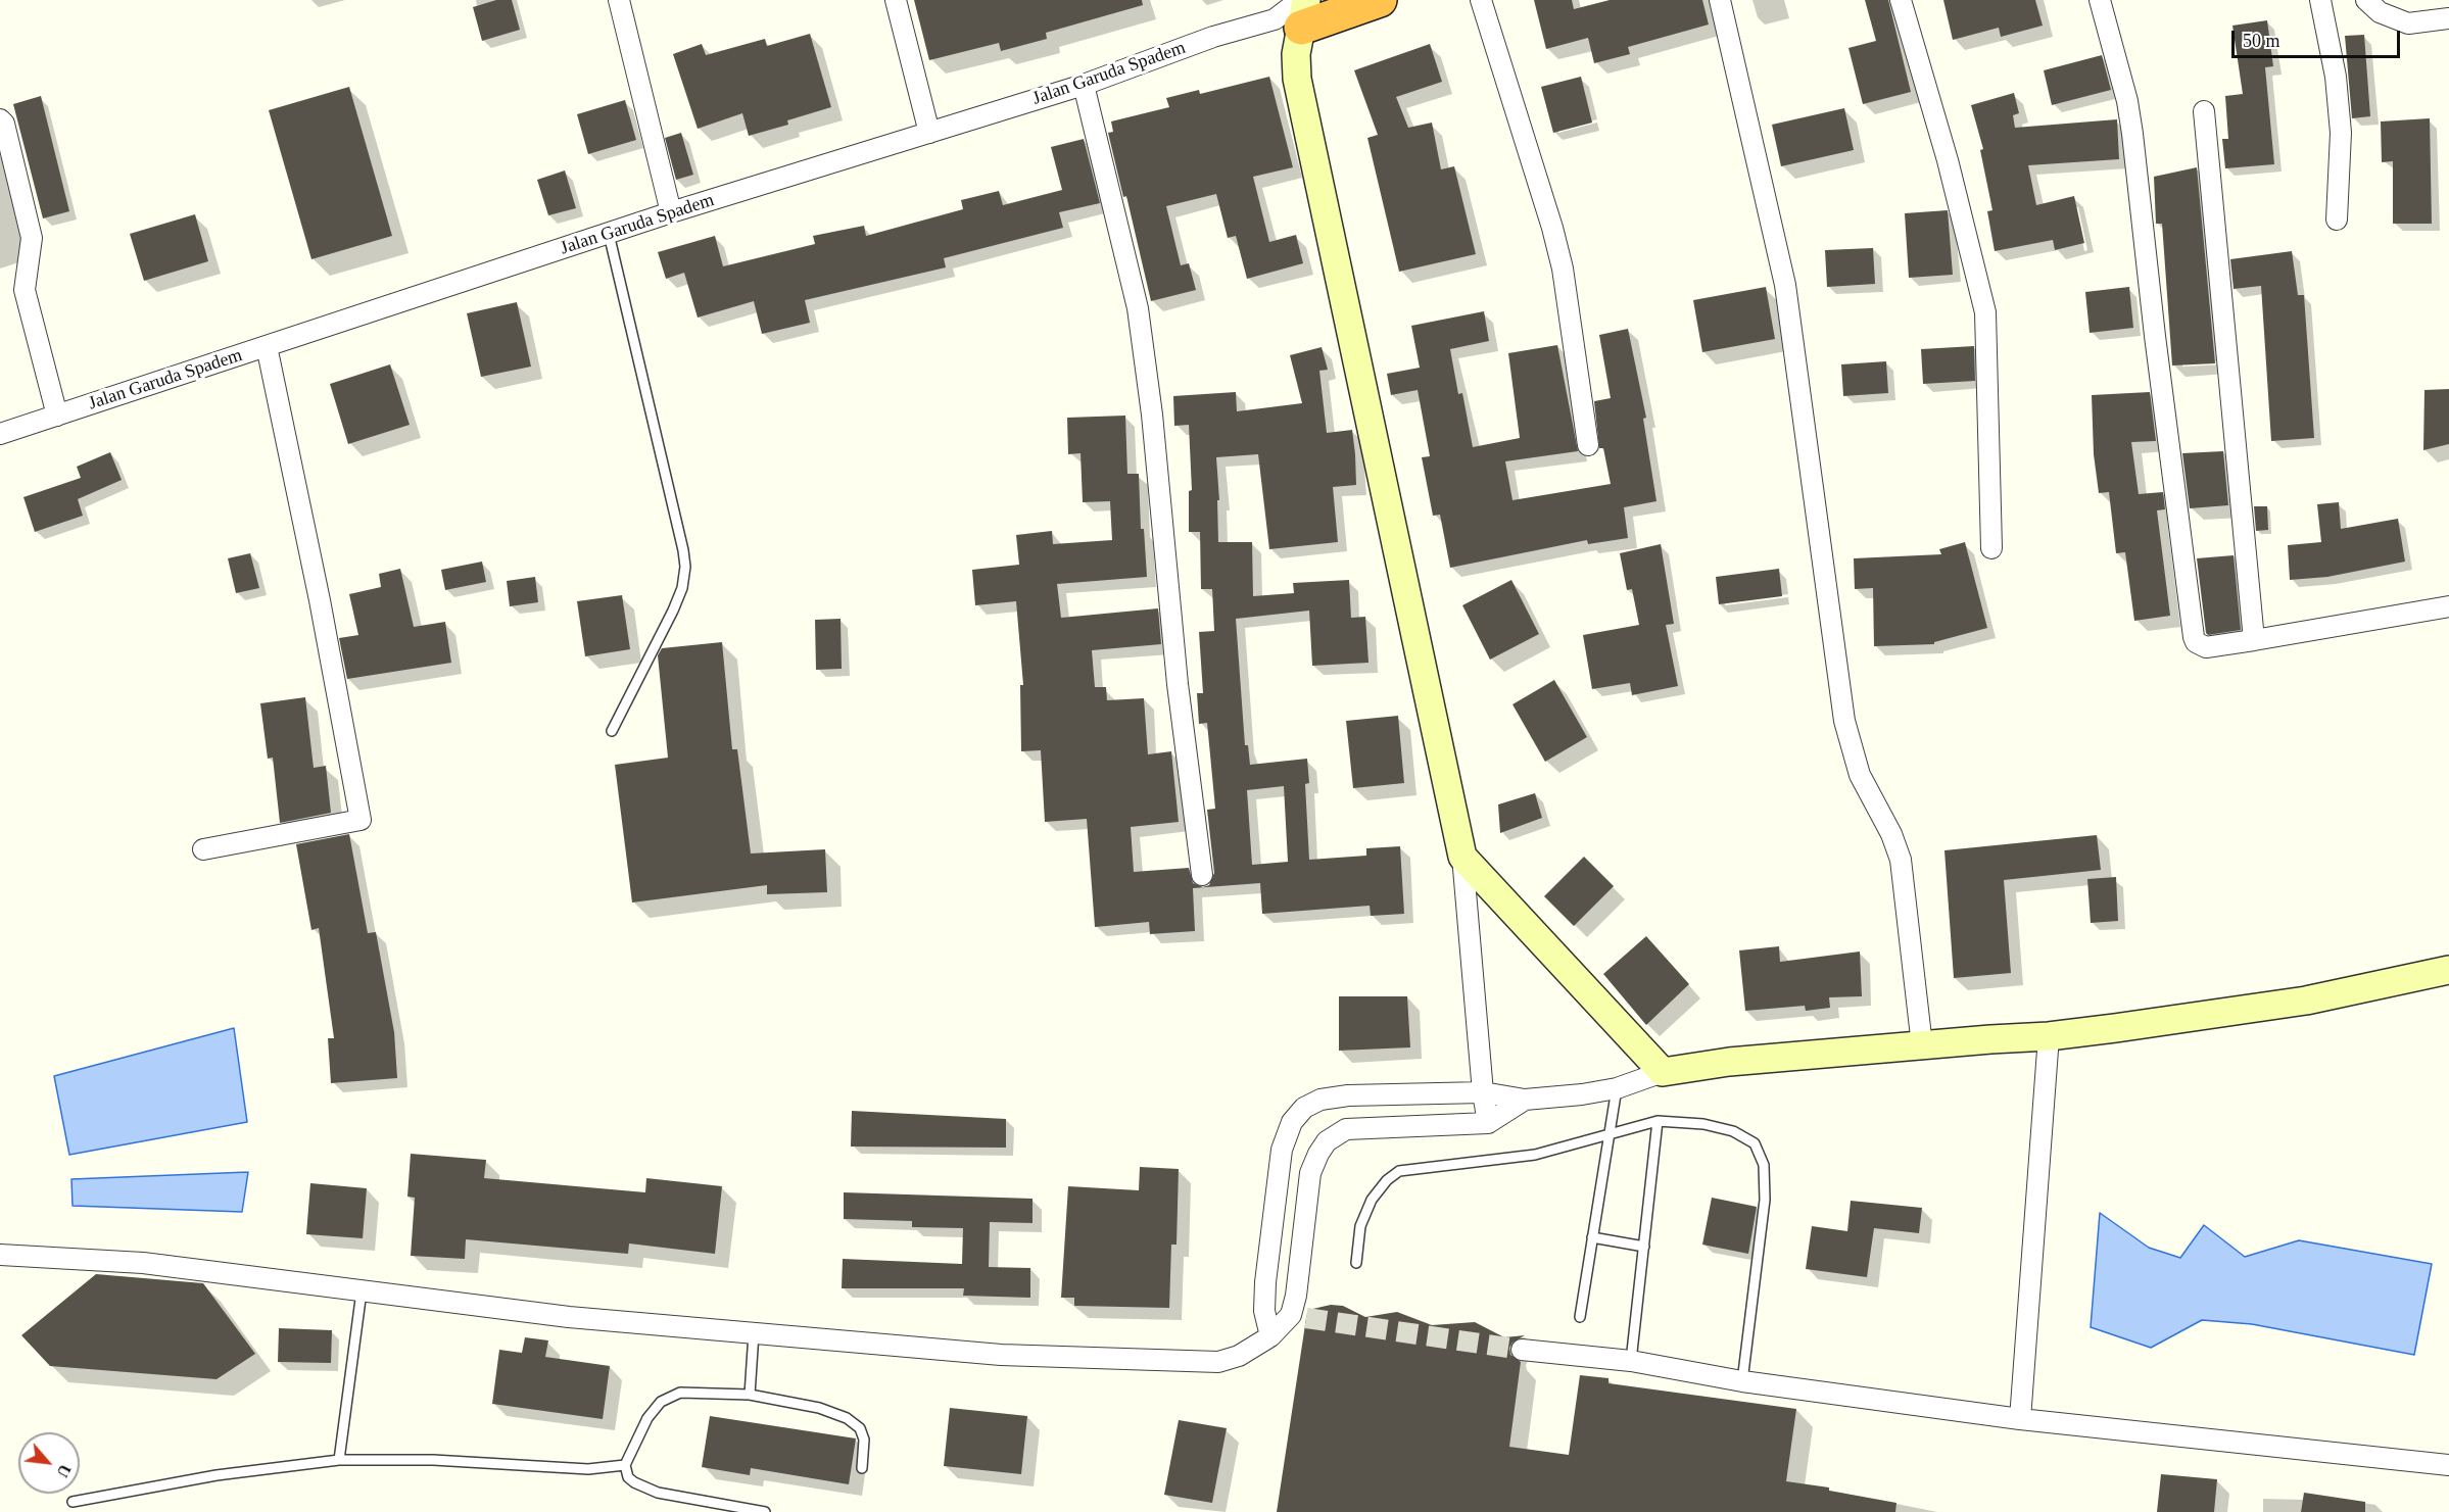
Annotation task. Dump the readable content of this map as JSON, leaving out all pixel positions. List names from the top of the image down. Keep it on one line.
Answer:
{"streets":{"street":["Jalan Garuda Spadem"]},"scale_bar":"50 m","north":"bottom right"}
